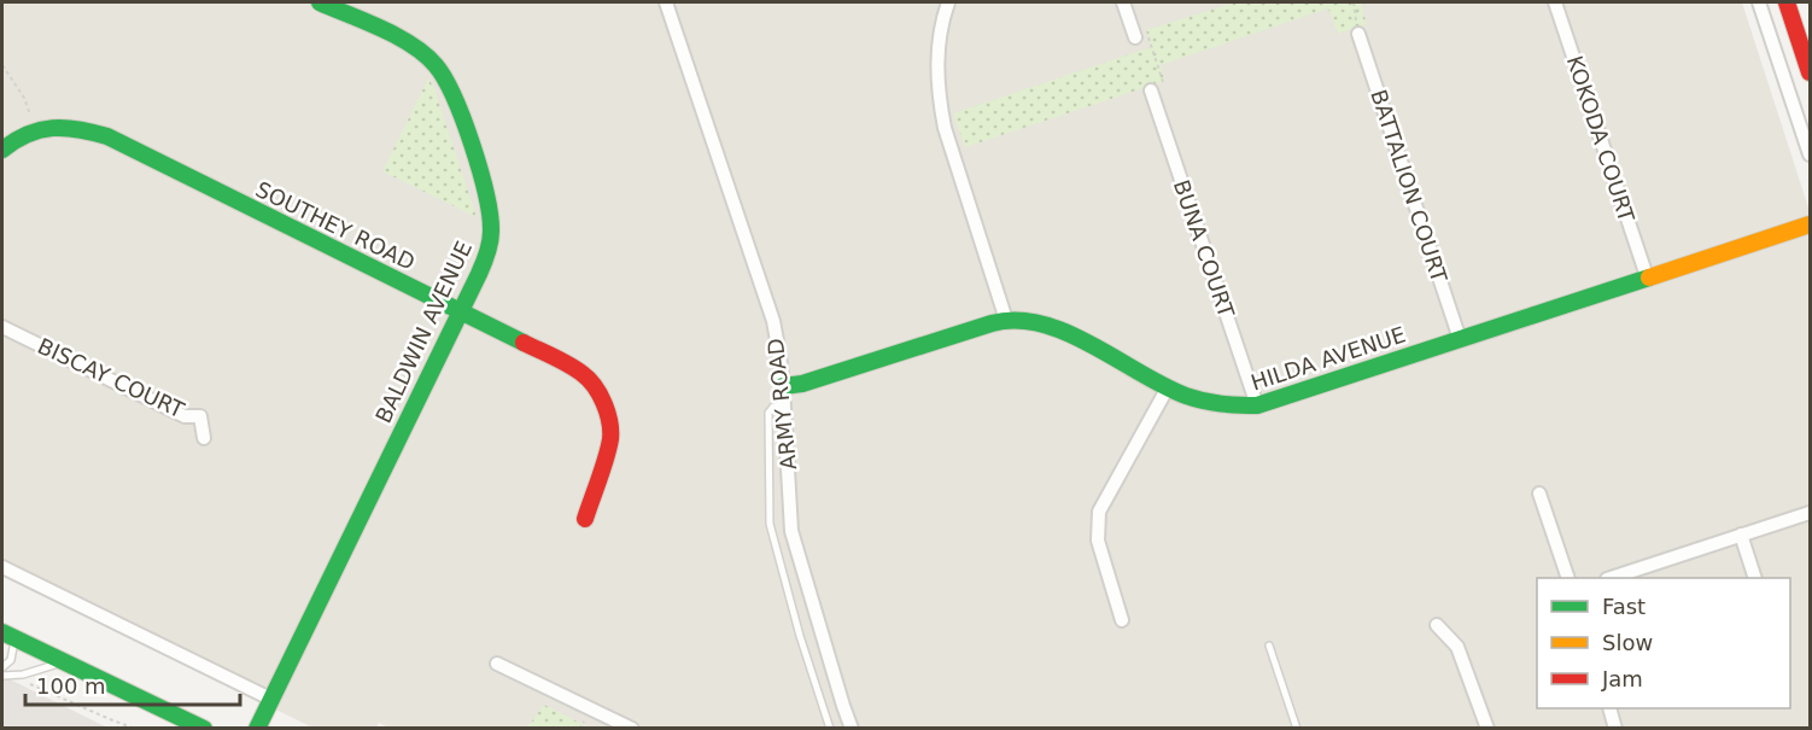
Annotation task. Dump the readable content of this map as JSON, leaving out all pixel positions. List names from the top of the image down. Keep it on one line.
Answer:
{"streets":{"street":["KOKODA COURT","BATTALION COURT","SOUTHEY ROAD","BUNA COURT","BALDWIN AVENUE","HILDA AVENUE","BISCAY COURT","ARMY ROAD"]},"crossings":[["KOKODA COURT","HILDA AVENUE"],["BATTALION COURT","HILDA AVENUE"],["SOUTHEY ROAD","BALDWIN AVENUE"],["BUNA COURT","HILDA AVENUE"],["HILDA AVENUE","ARMY ROAD"]],"legend":["Fast","Slow","Jam"],"scale_bar":"100 m"}
